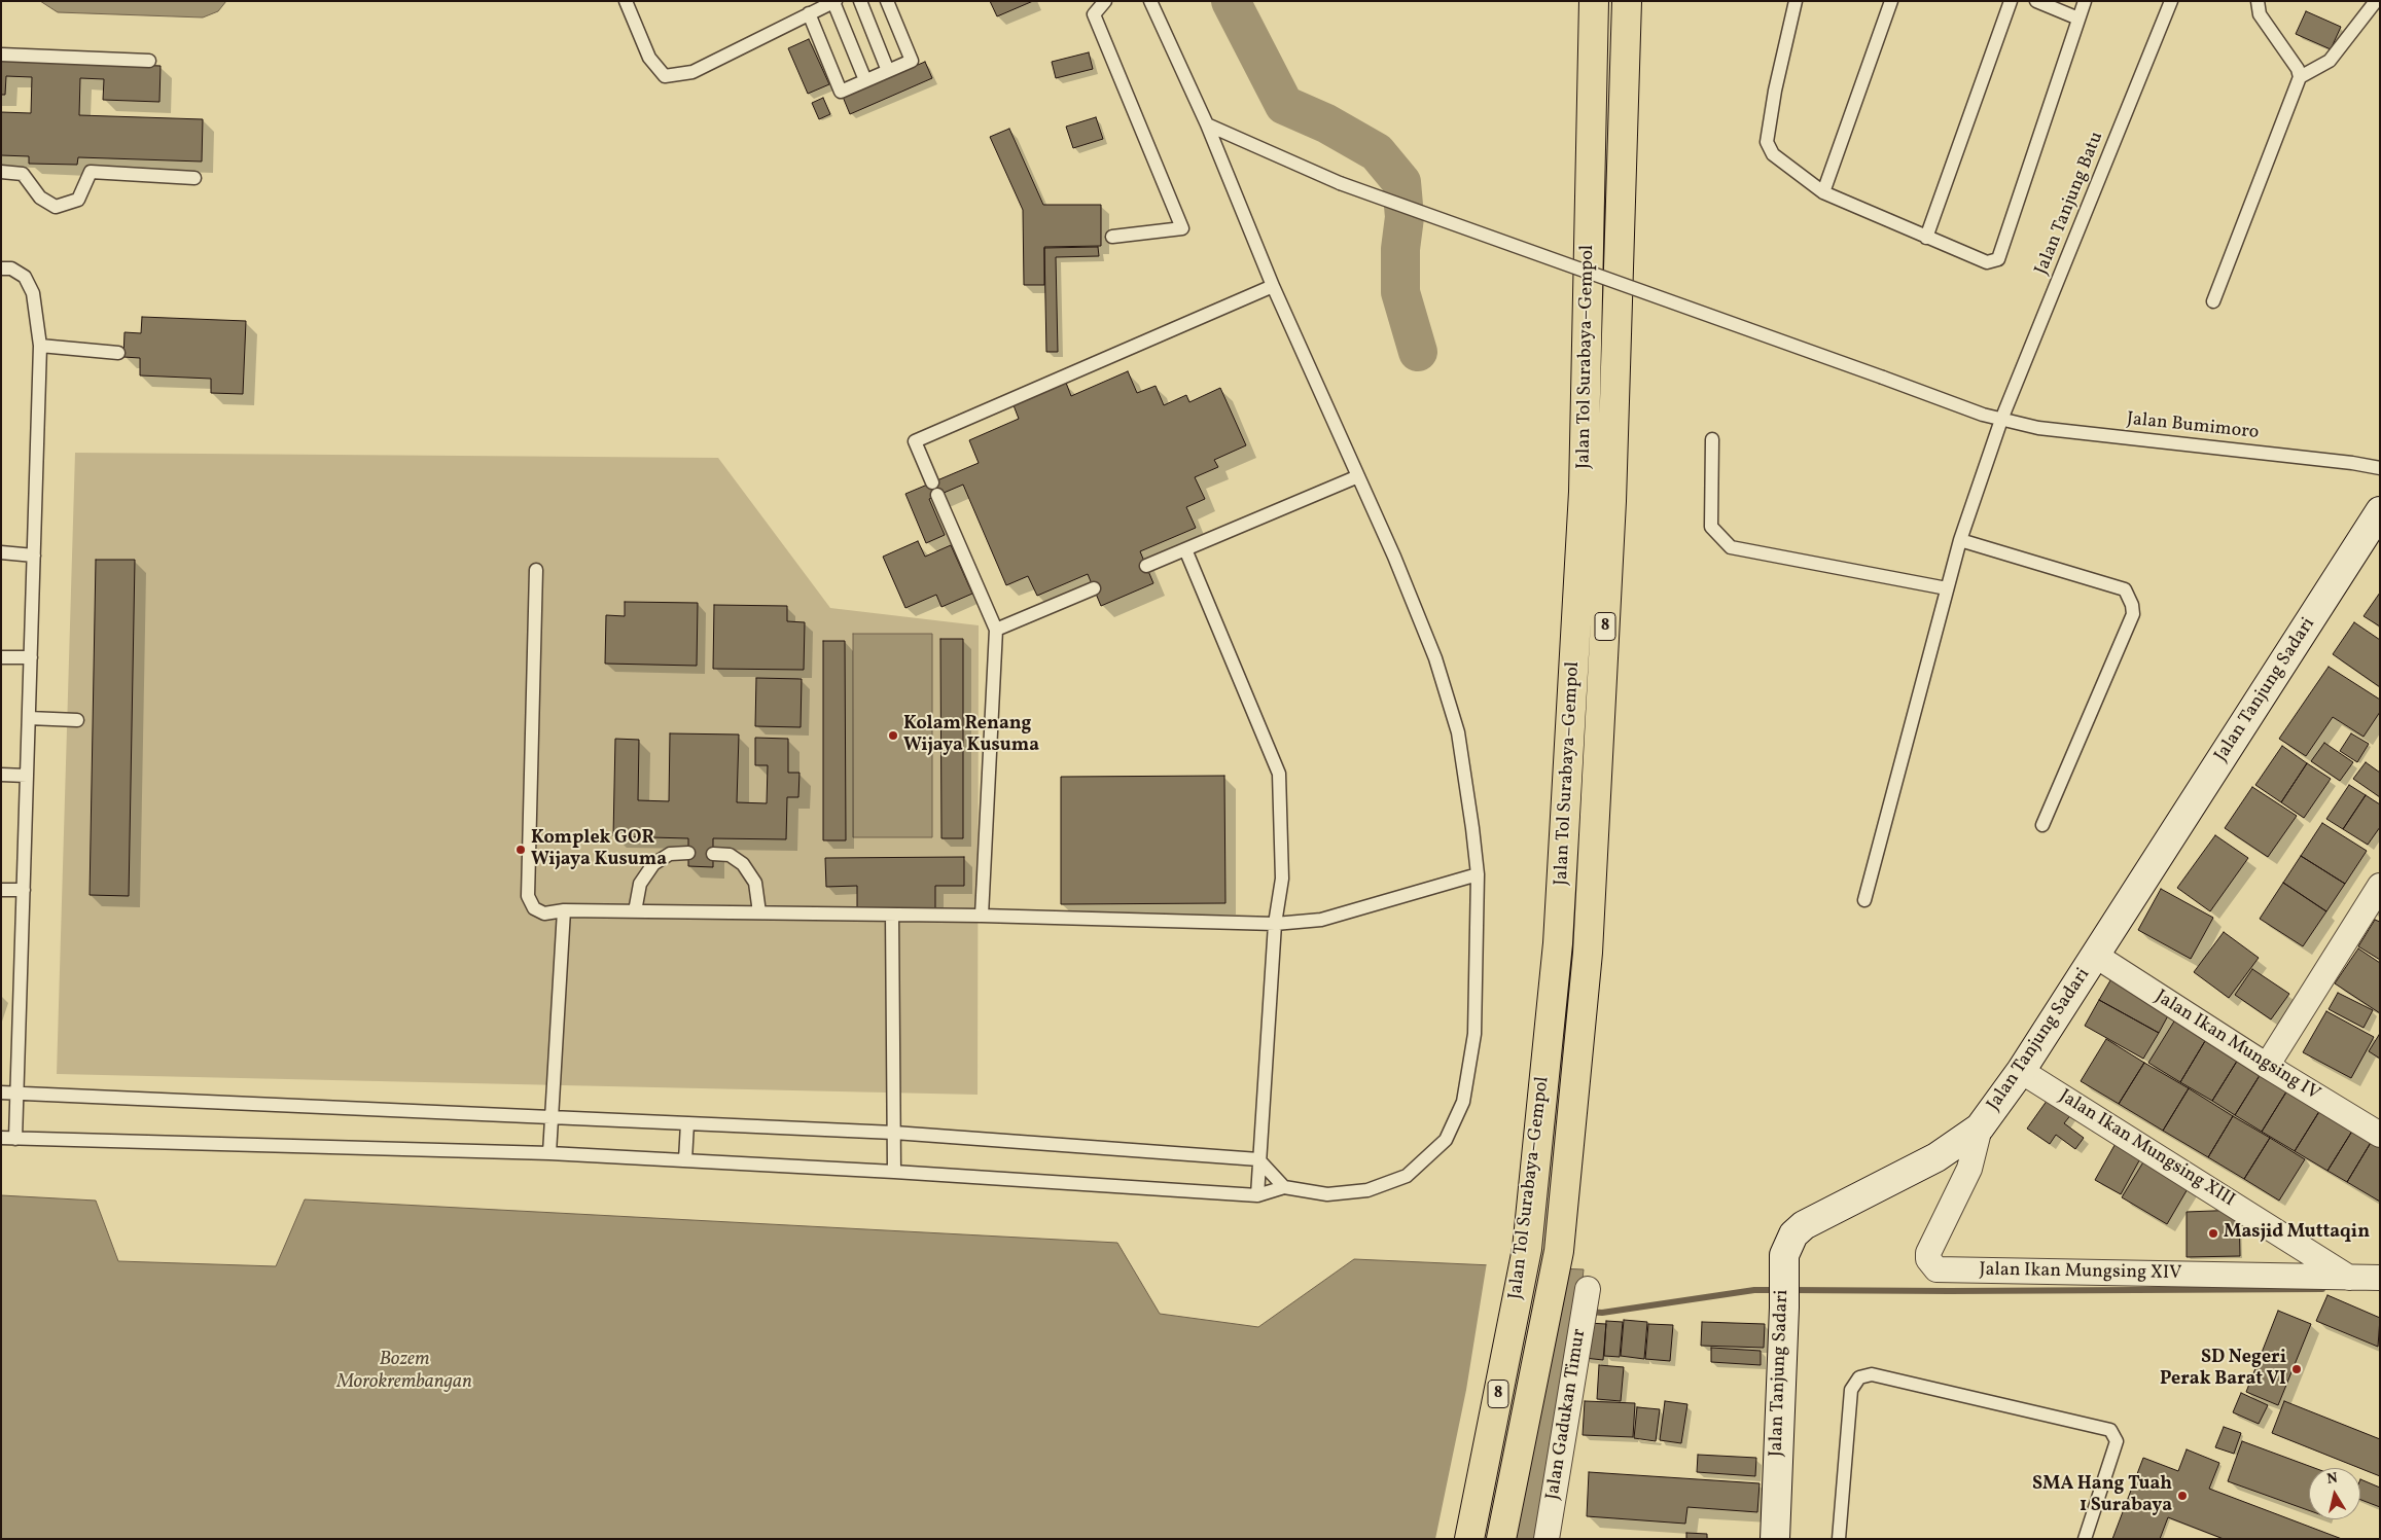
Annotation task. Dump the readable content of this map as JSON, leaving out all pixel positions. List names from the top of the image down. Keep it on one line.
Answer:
{"streets":{"highway":["Jalan Tol Surabaya–Gempol","8"],"street":["Jalan Tanjung Sadari","Jalan Ikan Mungsing IV","Jalan Ikan Mungsing XIII","Jalan Ikan Mungsing XIV","Jalan Gadukan Timur"],"lane":["Jalan Tanjung Batu","Jalan Bumimoro"]},"crossings":[["Jalan Tanjung Batu","Jalan Bumimoro"],["Jalan Tanjung Sadari","Jalan Ikan Mungsing IV"],["Jalan Tanjung Sadari","Jalan Ikan Mungsing XIII"],["Jalan Tanjung Sadari","Jalan Ikan Mungsing XIV"],["Jalan Ikan Mungsing XIII","Jalan Ikan Mungsing XIV"]],"water":["Bozem Morokrembangan"],"places":["Kolam Renang Wijaya Kusuma","Komplek GOR Wijaya Kusuma","Masjid Muttaqin","SD Negeri Perak Barat VI","SMA Hang Tuah 1 Surabaya"],"north":"top"}
